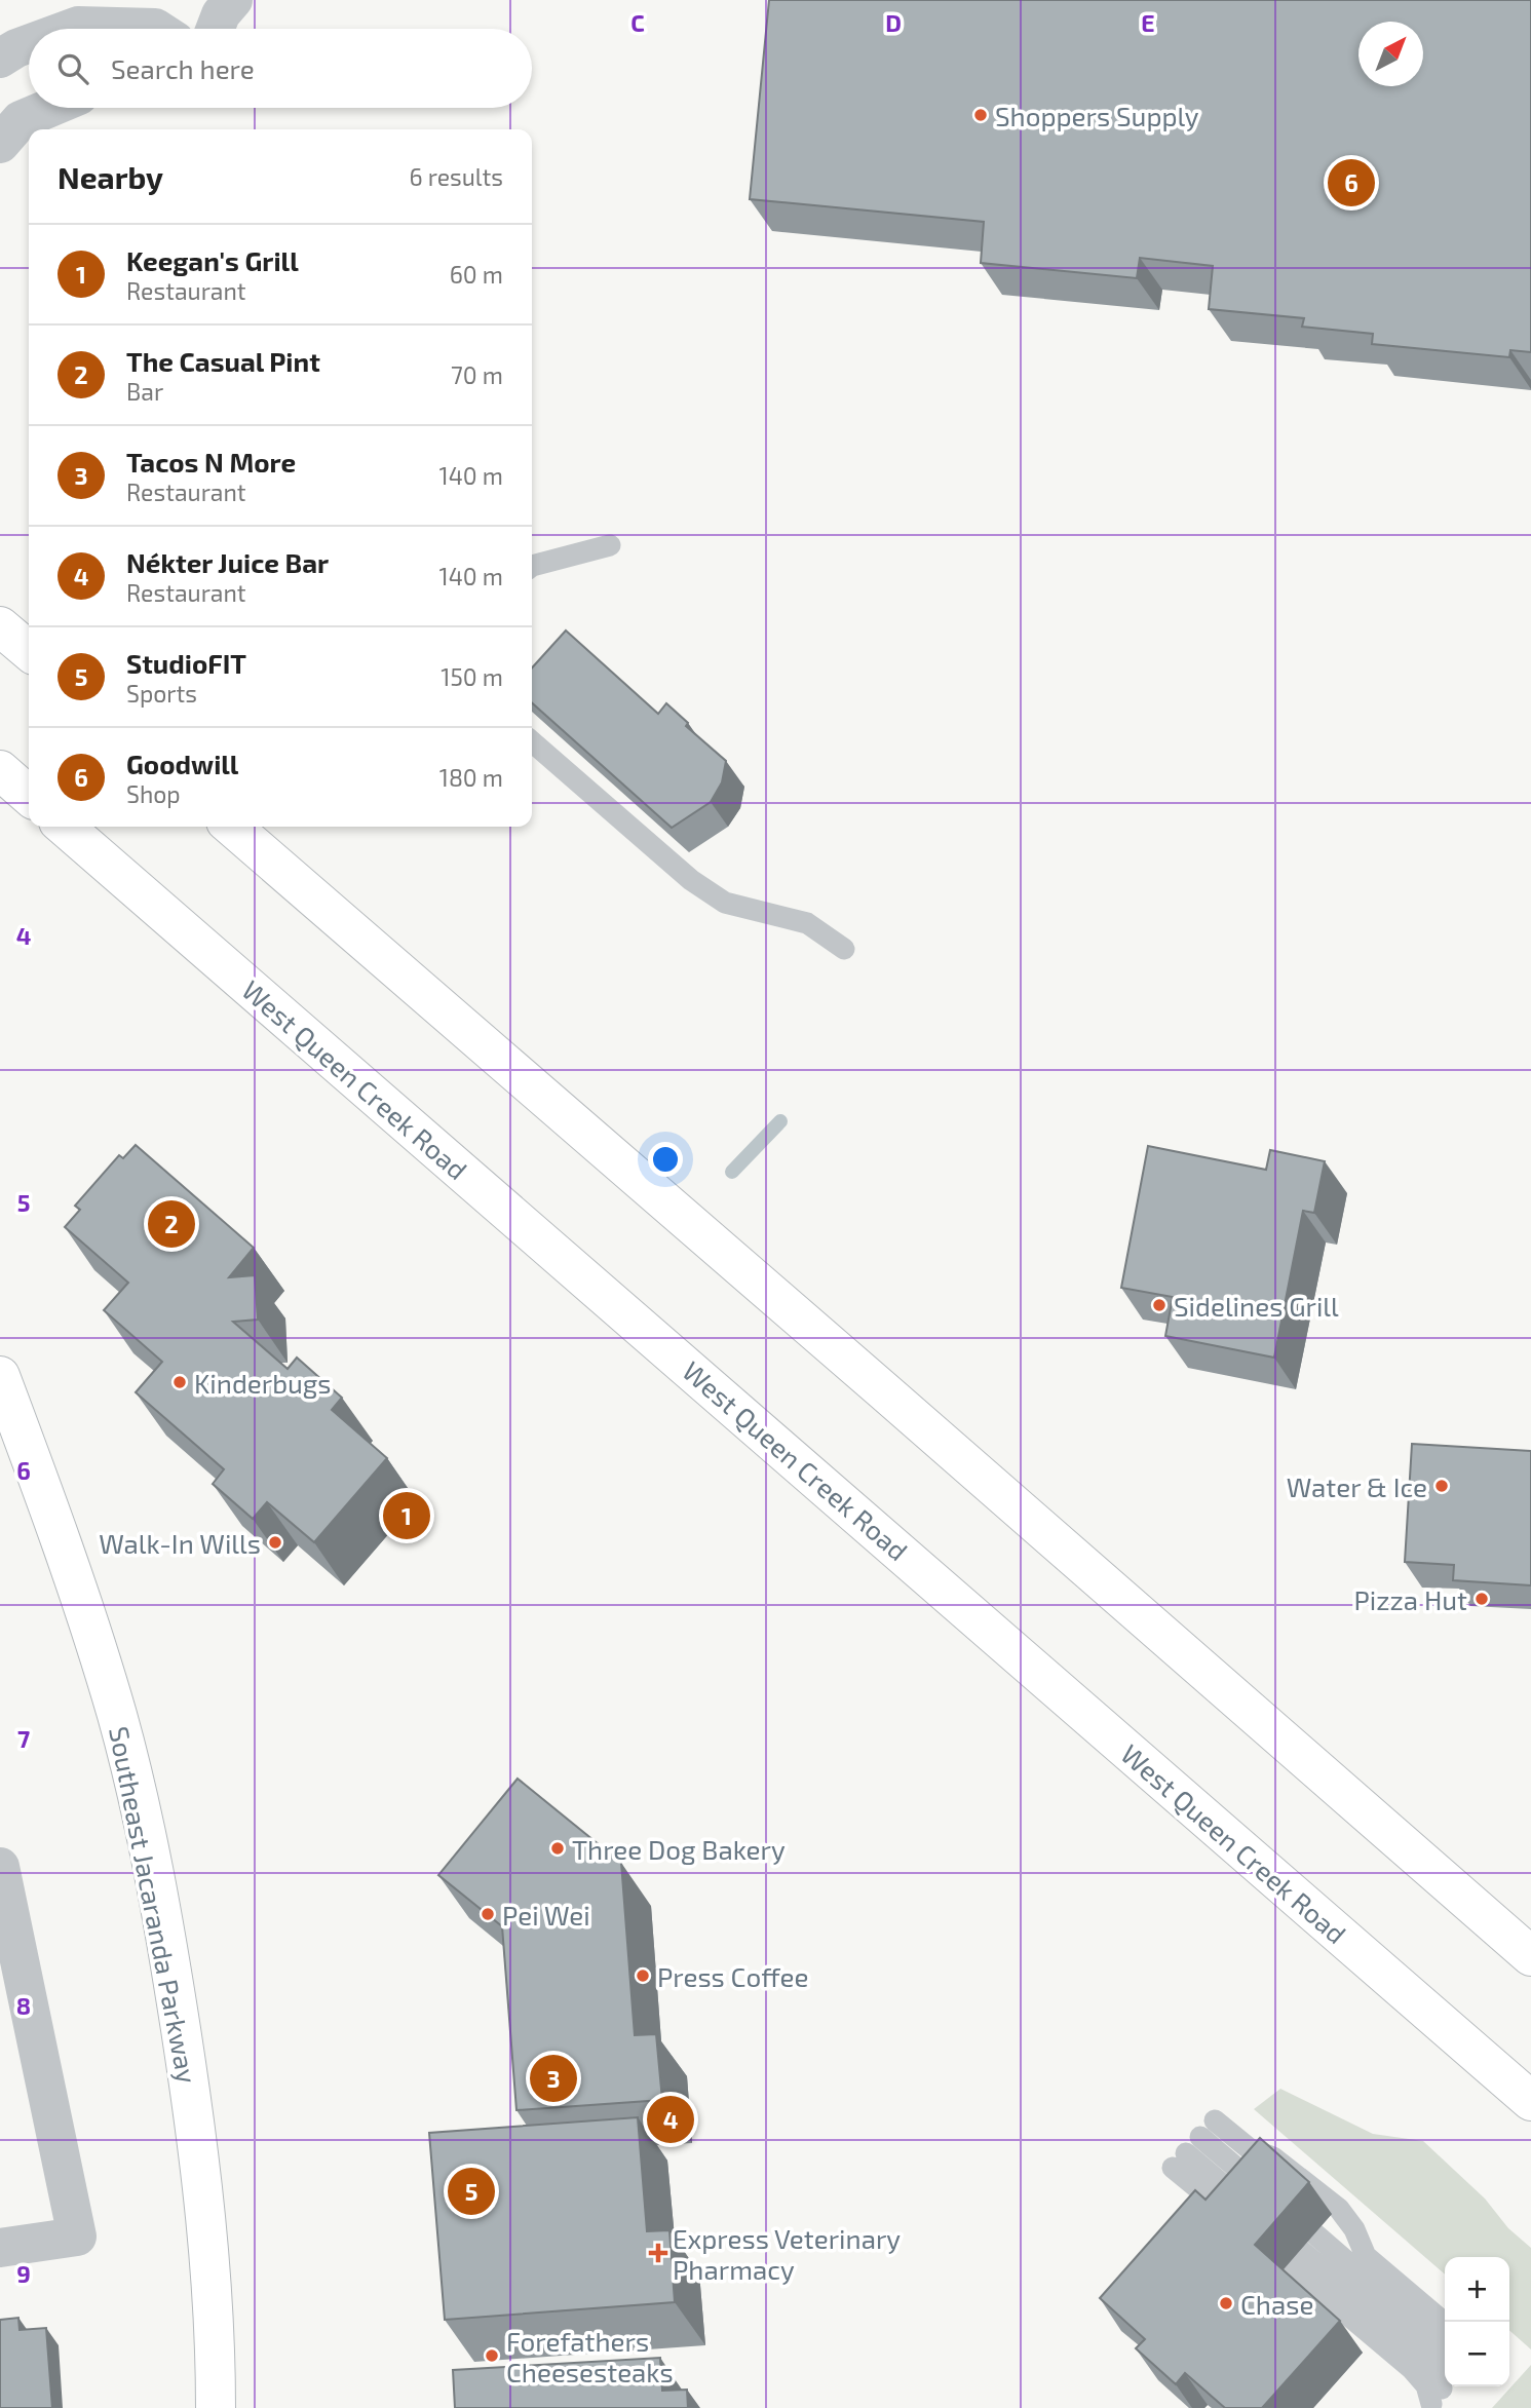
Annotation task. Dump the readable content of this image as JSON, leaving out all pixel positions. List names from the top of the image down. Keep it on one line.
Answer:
{"streets":{"main road":["West Queen Creek Road","Southeast Jacaranda Parkway"]},"places":{"other":["Shoppers Supply","Sidelines Grill","Kinderbugs","Water & Ice","Walk-In Wills","Pizza Hut","Three Dog Bakery","Pei Wei","Press Coffee","Chase","Forefathers Cheesesteaks"],"health":["Express Veterinary Pharmacy"]},"north":"top right","page":{"search":"Search here","heading":["Nearby","6 results"],"pins":["6","2","1","3","4","5"],"list":[{"mark":"1","name":"Keegan's Grill","note":"Restaurant","value":"60 m"},{"mark":"2","name":"The Casual Pint","note":"Bar","value":"70 m"},{"mark":"3","name":"Tacos N More","note":"Restaurant","value":"140 m"},{"mark":"4","name":"Nékter Juice Bar","note":"Restaurant","value":"140 m"},{"mark":"5","name":"StudioFIT","note":"Sports","value":"150 m"},{"mark":"6","name":"Goodwill","note":"Shop","value":"180 m"}],"map_buttons":["+","−"]},"grid":{"columns":["C","D","E"],"rows":["4","5","6","7","8","9"]}}
